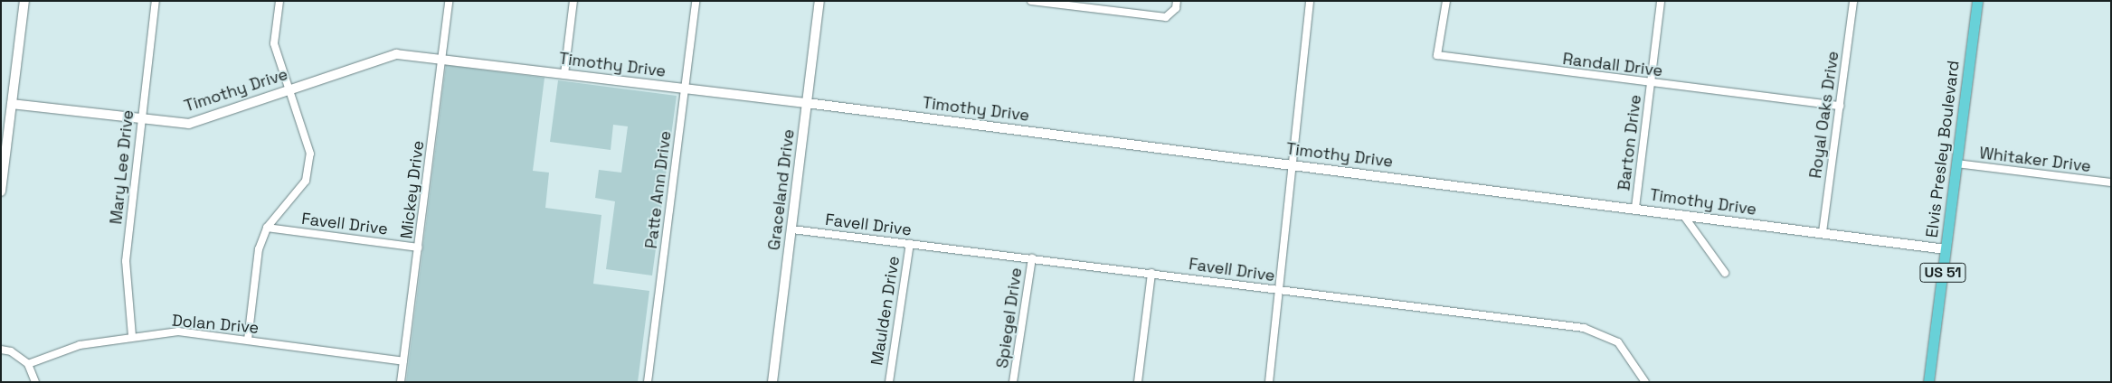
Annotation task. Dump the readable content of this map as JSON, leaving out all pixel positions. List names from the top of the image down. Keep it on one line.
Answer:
{"streets":{"main road":["Elvis Presley Boulevard","US 51"],"street":["Timothy Drive","Randall Drive","Royal Oaks Drive","Barton Drive","Whitaker Drive","Mary Lee Drive","Mickey Drive","Patte Ann Drive","Graceland Drive","Favell Drive","Maulden Drive","Spiegel Drive","Dolan Drive"]},"crossings":[["Timothy Drive","Royal Oaks Drive"],["Timothy Drive","Barton Drive"],["Timothy Drive","Elvis Presley Boulevard"],["Timothy Drive","Mary Lee Drive"],["Timothy Drive","Mickey Drive"],["Timothy Drive","Patte Ann Drive"],["Timothy Drive","Graceland Drive"],["Randall Drive","Royal Oaks Drive"],["Randall Drive","Barton Drive"],["Elvis Presley Boulevard","Whitaker Drive"],["Mary Lee Drive","Dolan Drive"],["Mickey Drive","Favell Drive"],["Mickey Drive","Dolan Drive"],["Graceland Drive","Favell Drive"],["Favell Drive","Maulden Drive"],["Favell Drive","Spiegel Drive"]]}
